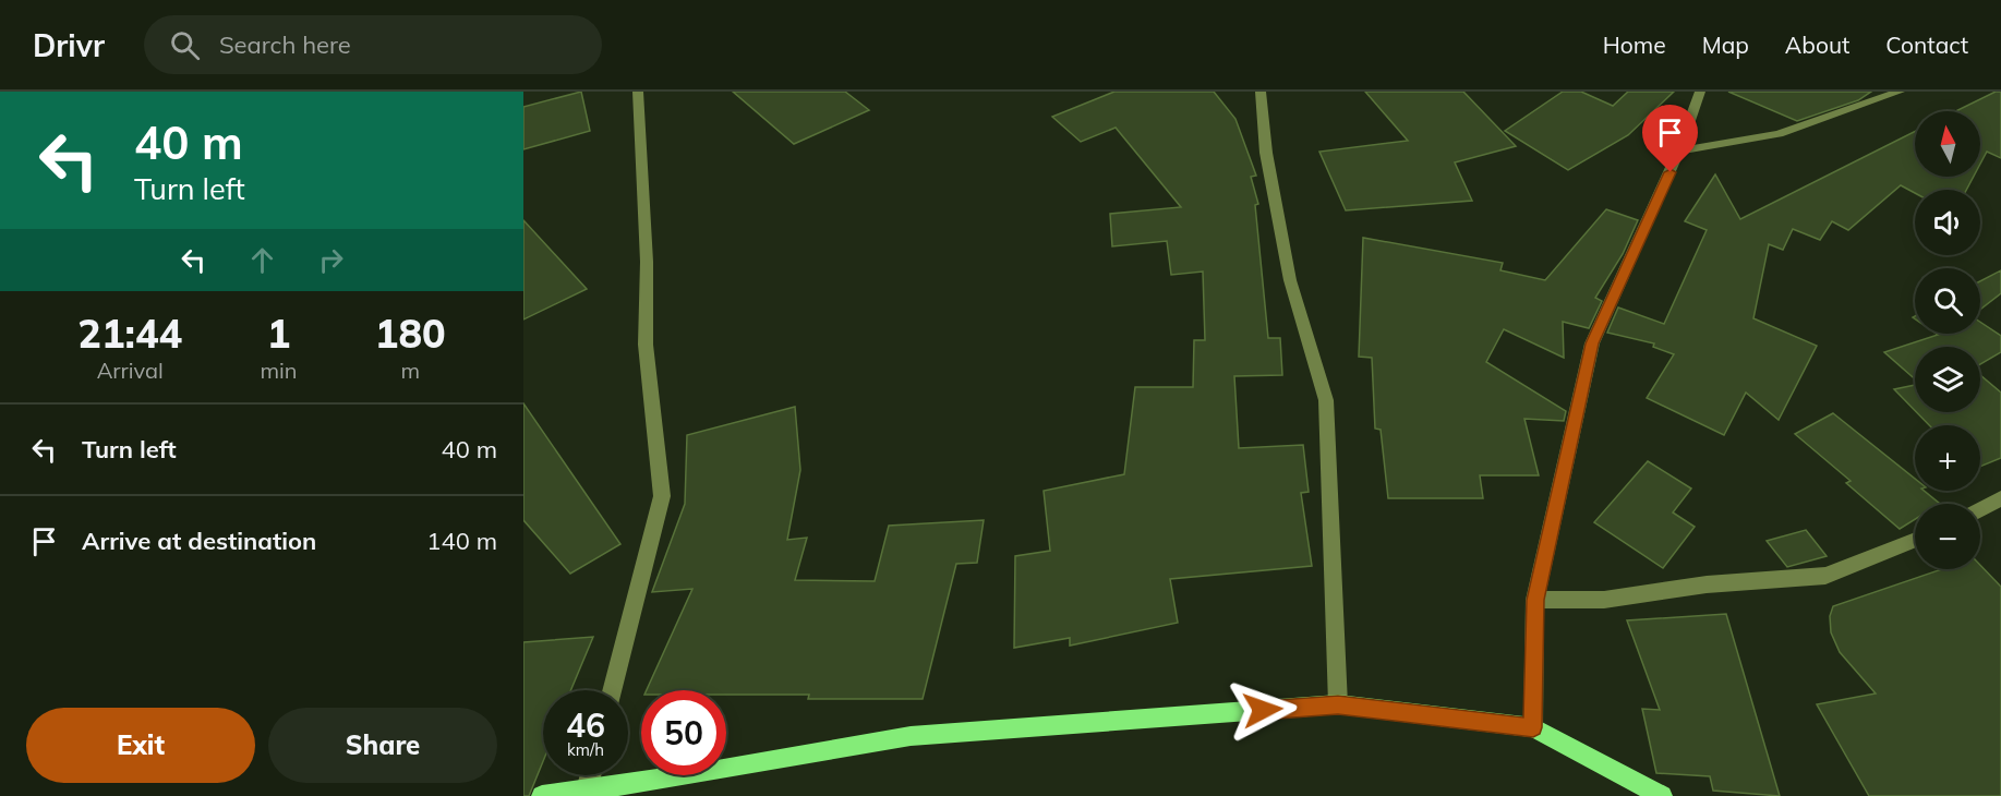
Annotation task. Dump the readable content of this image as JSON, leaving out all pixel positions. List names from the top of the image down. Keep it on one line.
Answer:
{"north":"top","page":{"header":"Drivr","search":"Search here","nav":["Home","Map","About","Contact"],"turn":["40 m","Turn left"],"map_buttons":["+","−"],"eta":["21:44","Arrival","1","min","180","m"],"list":[{"name":"Turn left","value":"40 m"},{"name":"Arrive at destination","value":"140 m"}],"speed":"46 km/h","limit":"50","buttons":["Exit","Share"]}}
